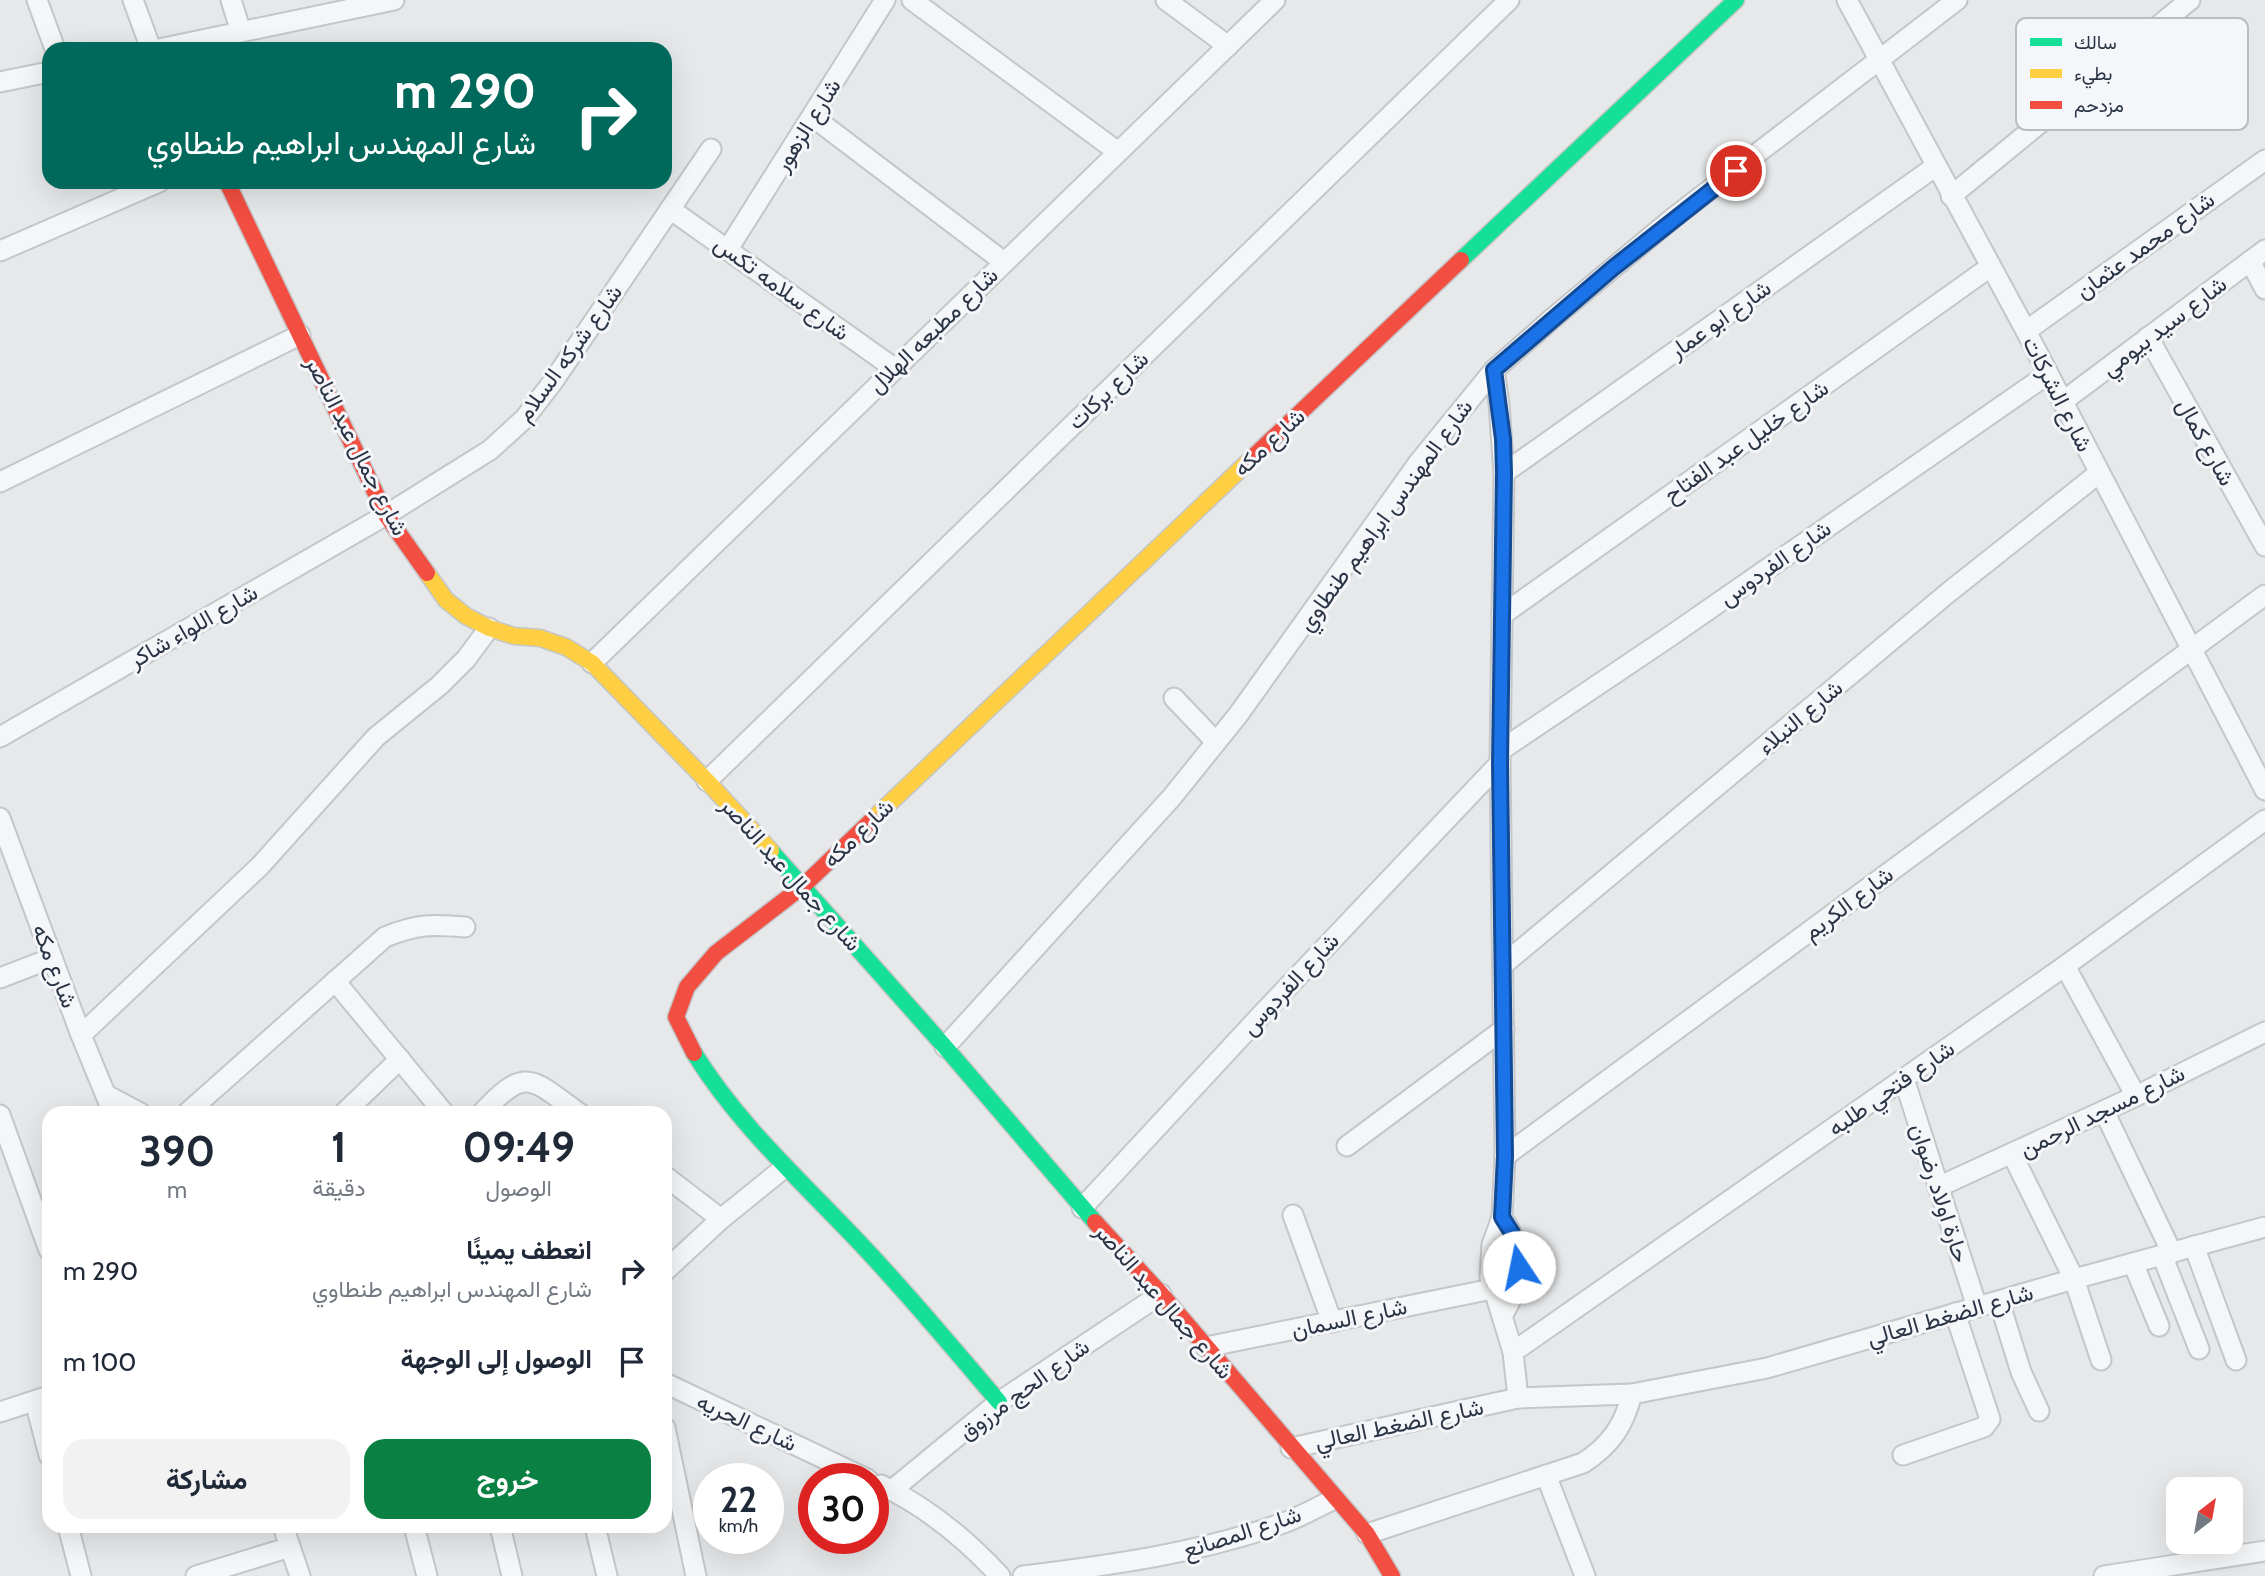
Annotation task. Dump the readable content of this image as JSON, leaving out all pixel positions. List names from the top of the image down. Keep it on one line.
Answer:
{"streets":{"street":["شارع الزهور","شارع محمد عثمان","شارع سلامه تكس","شارع ابو عمار","شارع سيد بيومي","شارع مطبعه الهلال","شارع شركه السلام","شارع بركات","شارع الشركات","شارع خليل عبد الفتاح","شارع مكه","شارع كمال","شارع جمال عبد الناصر","شارع المهندس ابراهيم طنطاوي","شارع الفردوس","شارع اللواء شاكر","شارع النبلاء","شارع الكريم","شارع فتحي طلبه","شارع مسجد الرحمن","حارة اولاد رضوان","شارع الضغط العالي","شارع السمان","شارع الحج مرزوق","شارع الحريه","شارع المصانع"]},"crossings":[["شارع الزهور","شارع سلامه تكس"],["شارع محمد عثمان","شارع الشركات"],["شارع سلامه تكس","شارع مطبعه الهلال"],["شارع سلامه تكس","شارع شركه السلام"],["شارع ابو عمار","شارع الشركات"],["شارع سيد بيومي","شارع الشركات"],["شارع سيد بيومي","شارع كمال"],["شارع مطبعه الهلال","شارع جمال عبد الناصر"],["شارع شركه السلام","شارع جمال عبد الناصر"],["شارع شركه السلام","شارع اللواء شاكر"],["شارع بركات","شارع جمال عبد الناصر"],["شارع الشركات","شارع خليل عبد الفتاح"],["شارع الشركات","شارع المهندس ابراهيم طنطاوي"],["شارع الشركات","شارع الفردوس"],["شارع الشركات","شارع النبلاء"],["شارع الشركات","شارع الكريم"],["شارع مكه","شارع جمال عبد الناصر"],["شارع مكه","شارع الحج مرزوق"],["شارع جمال عبد الناصر","شارع المهندس ابراهيم طنطاوي"],["شارع جمال عبد الناصر","شارع الفردوس"],["شارع جمال عبد الناصر","شارع اللواء شاكر"],["شارع جمال عبد الناصر","شارع الضغط العالي"],["شارع جمال عبد الناصر","شارع السمان"],["شارع جمال عبد الناصر","شارع الحج مرزوق"],["شارع جمال عبد الناصر","شارع المصانع"],["شارع فتحي طلبه","حارة اولاد رضوان"],["شارع مسجد الرحمن","حارة اولاد رضوان"],["حارة اولاد رضوان","شارع الضغط العالي"]],"legend":["سالك","بطيء","مزدحم"],"north":"top right","page":{"turn":["290 m","شارع المهندس ابراهيم طنطاوي"],"eta":["09:49","الوصول","1","دقيقة","390","m"],"list":[{"name":"انعطف يمينًا","note":"شارع المهندس ابراهيم طنطاوي","value":"290 m"},{"name":"الوصول إلى الوجهة","value":"100 m"}],"buttons":["خروج","مشاركة"],"speed":"22 km/h","limit":"30"}}
